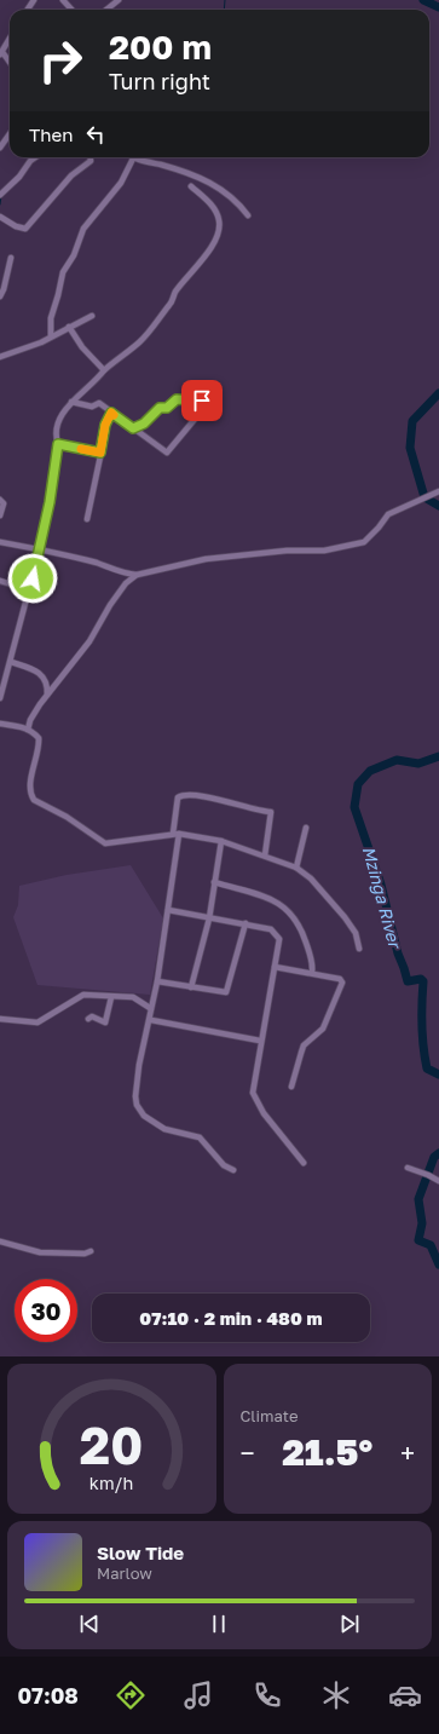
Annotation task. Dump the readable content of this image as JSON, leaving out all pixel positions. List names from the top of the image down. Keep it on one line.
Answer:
{"water":["Mzinga River"],"page":{"turn":["200 m","Turn right"],"then":"Then","limit":"30","trip":"07:10 · 2 min · 480 m","tile":"Climate","heat":["−","21.5°","+"],"song":["Slow Tide","Marlow"],"tabs":"07:08","gauge":["20","km/h"]}}
